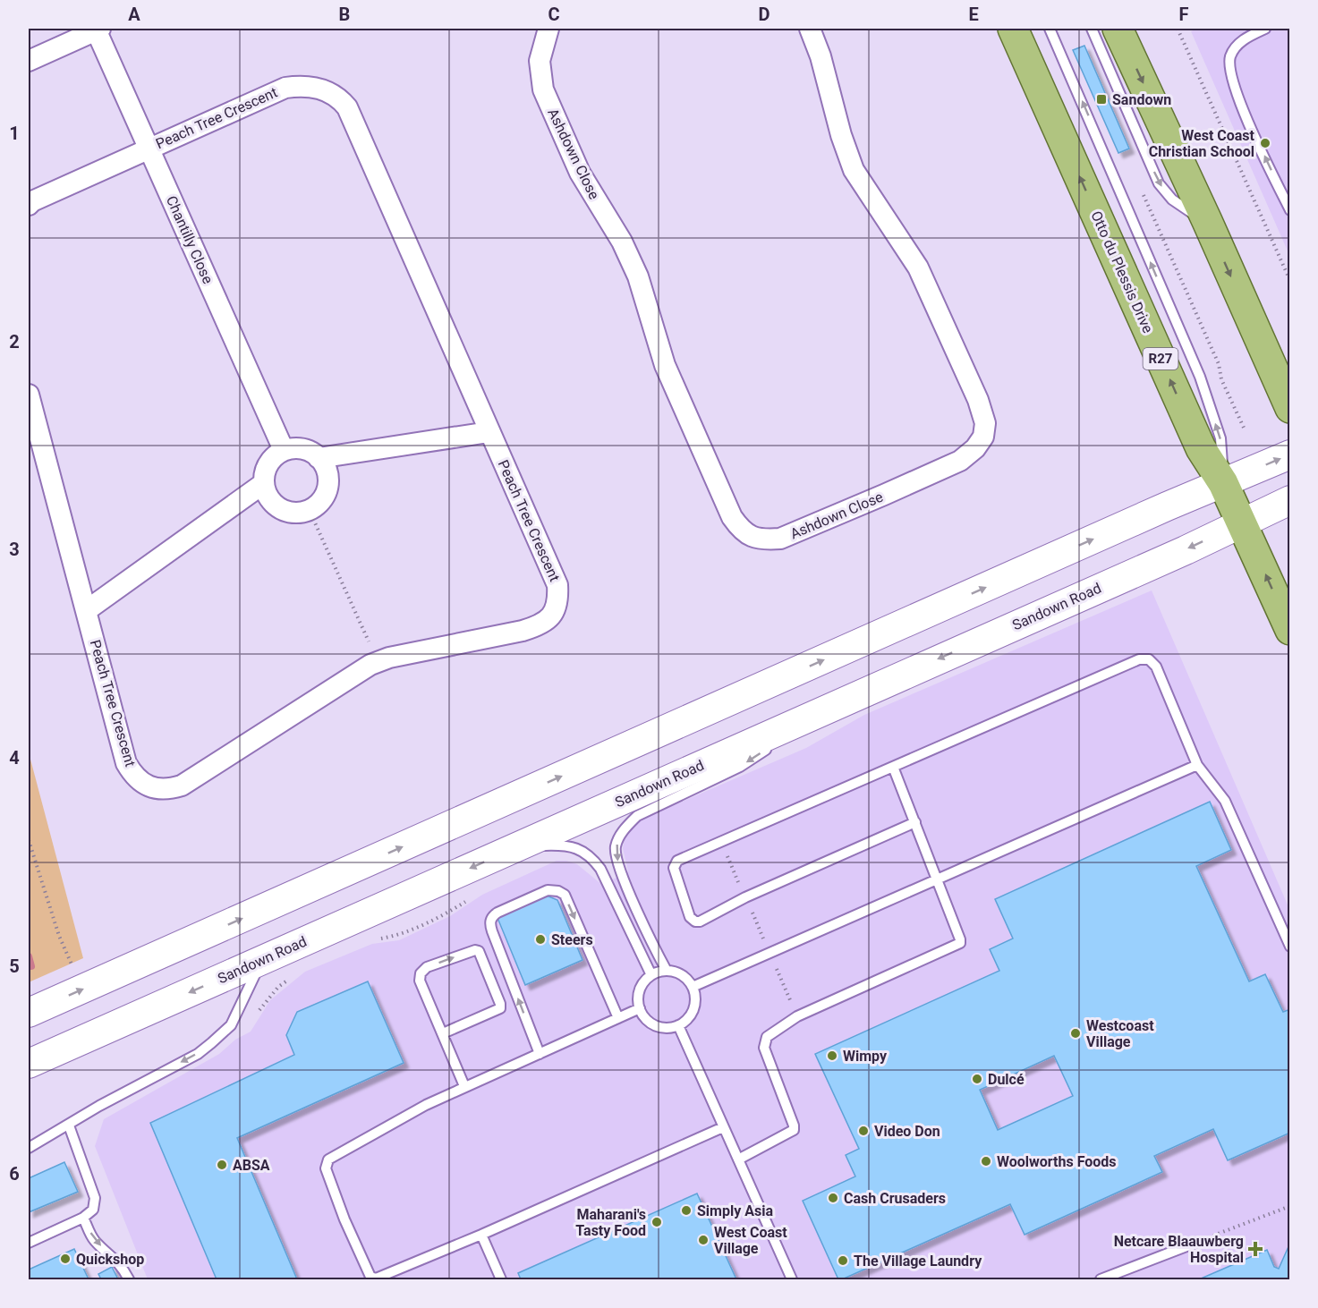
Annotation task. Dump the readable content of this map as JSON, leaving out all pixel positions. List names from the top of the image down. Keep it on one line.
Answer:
{"streets":{"main road":["Otto du Plessis Drive","R27","Sandown Road"],"street":["Peach Tree Crescent","Ashdown Close","Chantilly Close"]},"crossings":[["Peach Tree Crescent","Chantilly Close"],["Otto du Plessis Drive","Sandown Road"]],"places":{"transit":["Sandown"],"other":["West Coast Christian School","Steers","Westcoast Village","Wimpy","Dulcé","Video Don","Woolworths Foods","ABSA","Cash Crusaders","Simply Asia","Maharani's Tasty Food","West Coast Village","Quickshop","The Village Laundry"],"health":["Netcare Blaauwberg Hospital"]},"grid":{"columns":["A","B","C","D","E","F"],"rows":["1","2","3","4","5","6"]}}
